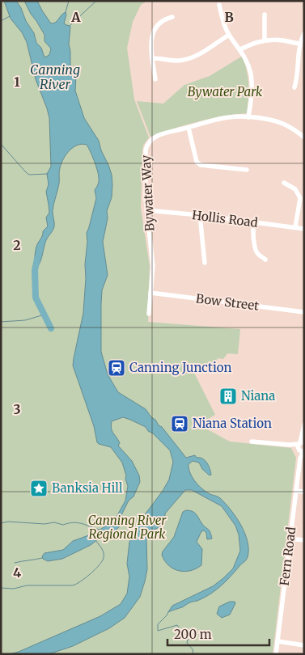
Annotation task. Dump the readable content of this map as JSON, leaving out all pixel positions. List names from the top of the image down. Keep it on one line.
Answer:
{"streets":{"street":["Bywater Way","Hollis Road","Bow Street","Fern Road"]},"crossings":[["Bywater Way","Hollis Road"],["Bywater Way","Bow Street"]],"water":["Canning River"],"parks":["Bywater Park","Canning River Regional Park"],"places":{"station":["Canning Junction","Niana Station"],"building":["Niana"],"place":["Banksia Hill"]},"scale_bar":"200 m","grid":{"columns":["A","B"],"rows":["1","2","3","4"]}}
